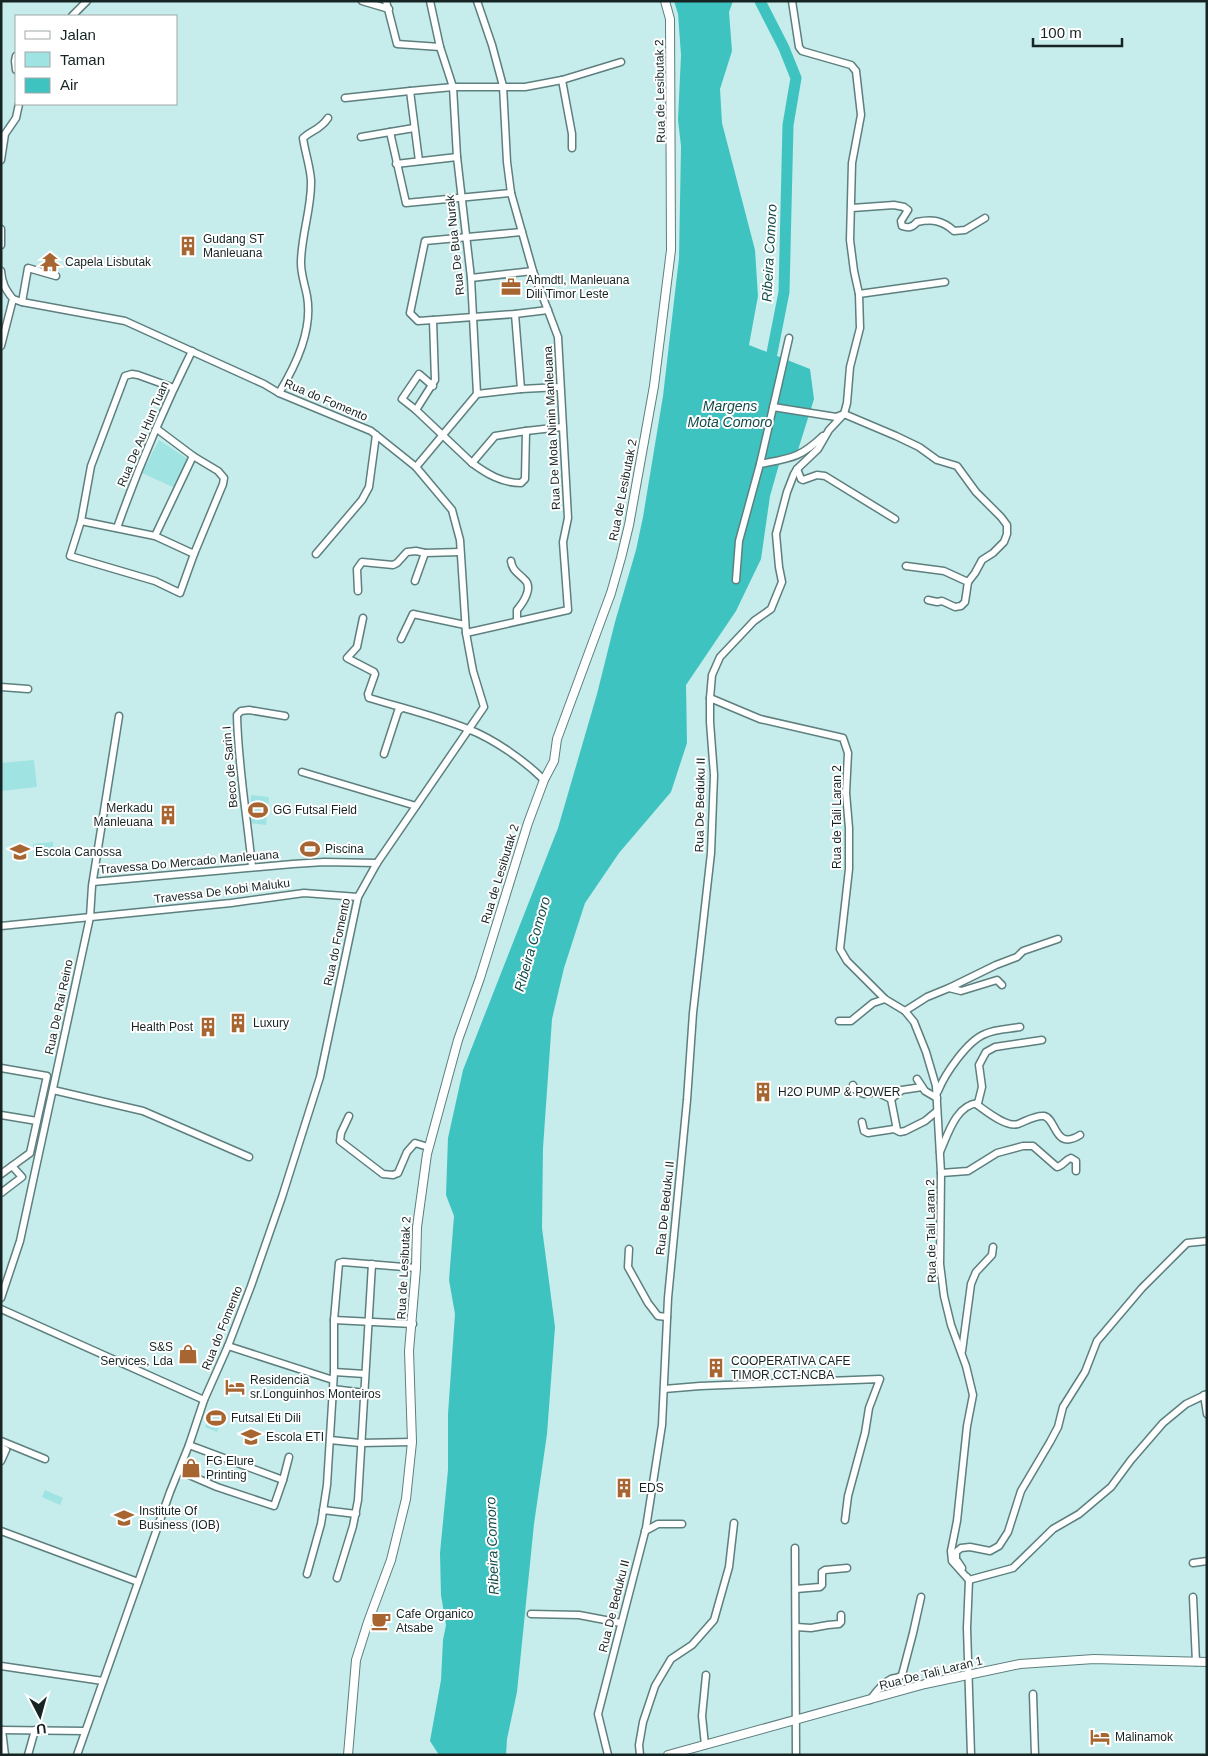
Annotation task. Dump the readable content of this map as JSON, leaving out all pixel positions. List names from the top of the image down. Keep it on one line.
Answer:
{"streets":{"main road":["Rua de Lesibutak 2","Rua De Tali Laran 1"],"street":["Rua De Bua Nurak","Rua do Fomento","Rua De Mota Ninin Manleuana","Rua De Au Hun Tuan","Beco de Sarin I","Rua De Beduku II","Rua de Tali Laran 2","Travessa Do Mercado Manleuana","Travessa De Kobi Maluku","Rua De Rai Reino"]},"crossings":[["Rua do Fomento","Rua De Mota Ninin Manleuana"],["Rua do Fomento","Rua De Au Hun Tuan"],["Rua do Fomento","Travessa Do Mercado Manleuana"],["Rua do Fomento","Travessa De Kobi Maluku"],["Beco de Sarin I","Travessa Do Mercado Manleuana"],["Rua De Beduku II","Rua de Tali Laran 2"],["Travessa Do Mercado Manleuana","Rua De Rai Reino"],["Travessa De Kobi Maluku","Rua De Rai Reino"]],"water":["Ribeira Comoro","Margens Mota Comoro"],"places":{"building":["Gudang ST Manleuana","Merkadu Manleuana","Luxury","Health Post","H2O PUMP & POWER","COOPERATIVA CAFE TIMOR CCT-NCBA","EDS"],"temple":["Capela Lisbutak"],"office":["Ahmdtl, Manleuana Dili Timor Leste"],"sports":["GG Futsal Field","Piscina","Futsal Eti Dili"],"school or university":["Escola Canossa","Escola ETI","Institute Of Business (IOB)"],"shop":["S&S Services, Lda","FG Elure Printing"],"hotel":["Residencia sr.Longuinhos Monteiros","Malinamok"],"cafe":["Cafe Organico Atsabe"]},"legend":["Jalan","Taman","Air"],"scale_bar":"100 m","north":"bottom"}
